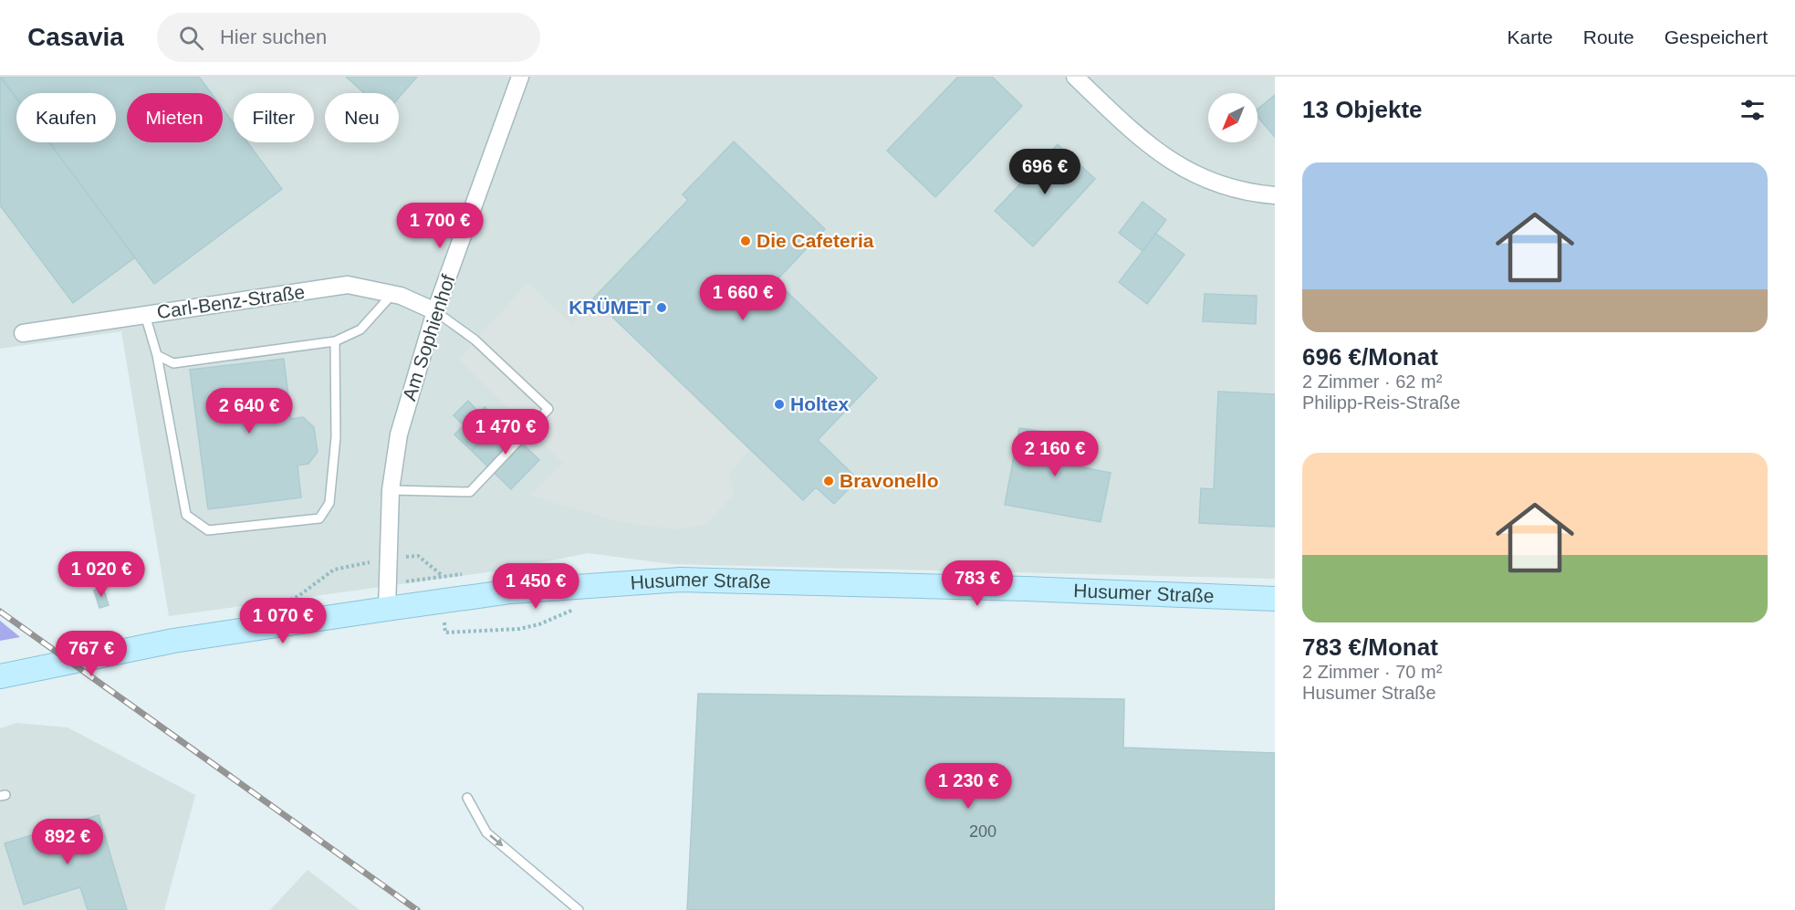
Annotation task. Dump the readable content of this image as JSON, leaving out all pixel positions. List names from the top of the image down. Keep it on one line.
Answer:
{"streets":{"main road":["Husumer Straße"],"street":["Carl-Benz-Straße","Am Sophienhof"]},"crossings":[["Carl-Benz-Straße","Am Sophienhof"],["Am Sophienhof","Husumer Straße"]],"places":["Die Cafeteria","KRÜMET","Holtex","Bravonello"],"house_numbers":["200"],"north":"bottom left","page":{"header":"Casavia","search":"Hier suchen","nav":["Karte","Route","Gespeichert"],"heading":"13 Objekte","chip":["Kaufen","Mieten","Filter","Neu"],"list":[{"name":"696 €/Monat","note":"2 Zimmer · 62 m² · Philipp-Reis-Straße"},{"name":"783 €/Monat","note":"2 Zimmer · 70 m² · Husumer Straße"}],"price":["696 €","1 700 €","1 660 €","2 640 €","1 470 €","2 160 €","1 020 €","783 €","1 450 €","1 070 €","767 €","1 230 €","892 €"]}}
